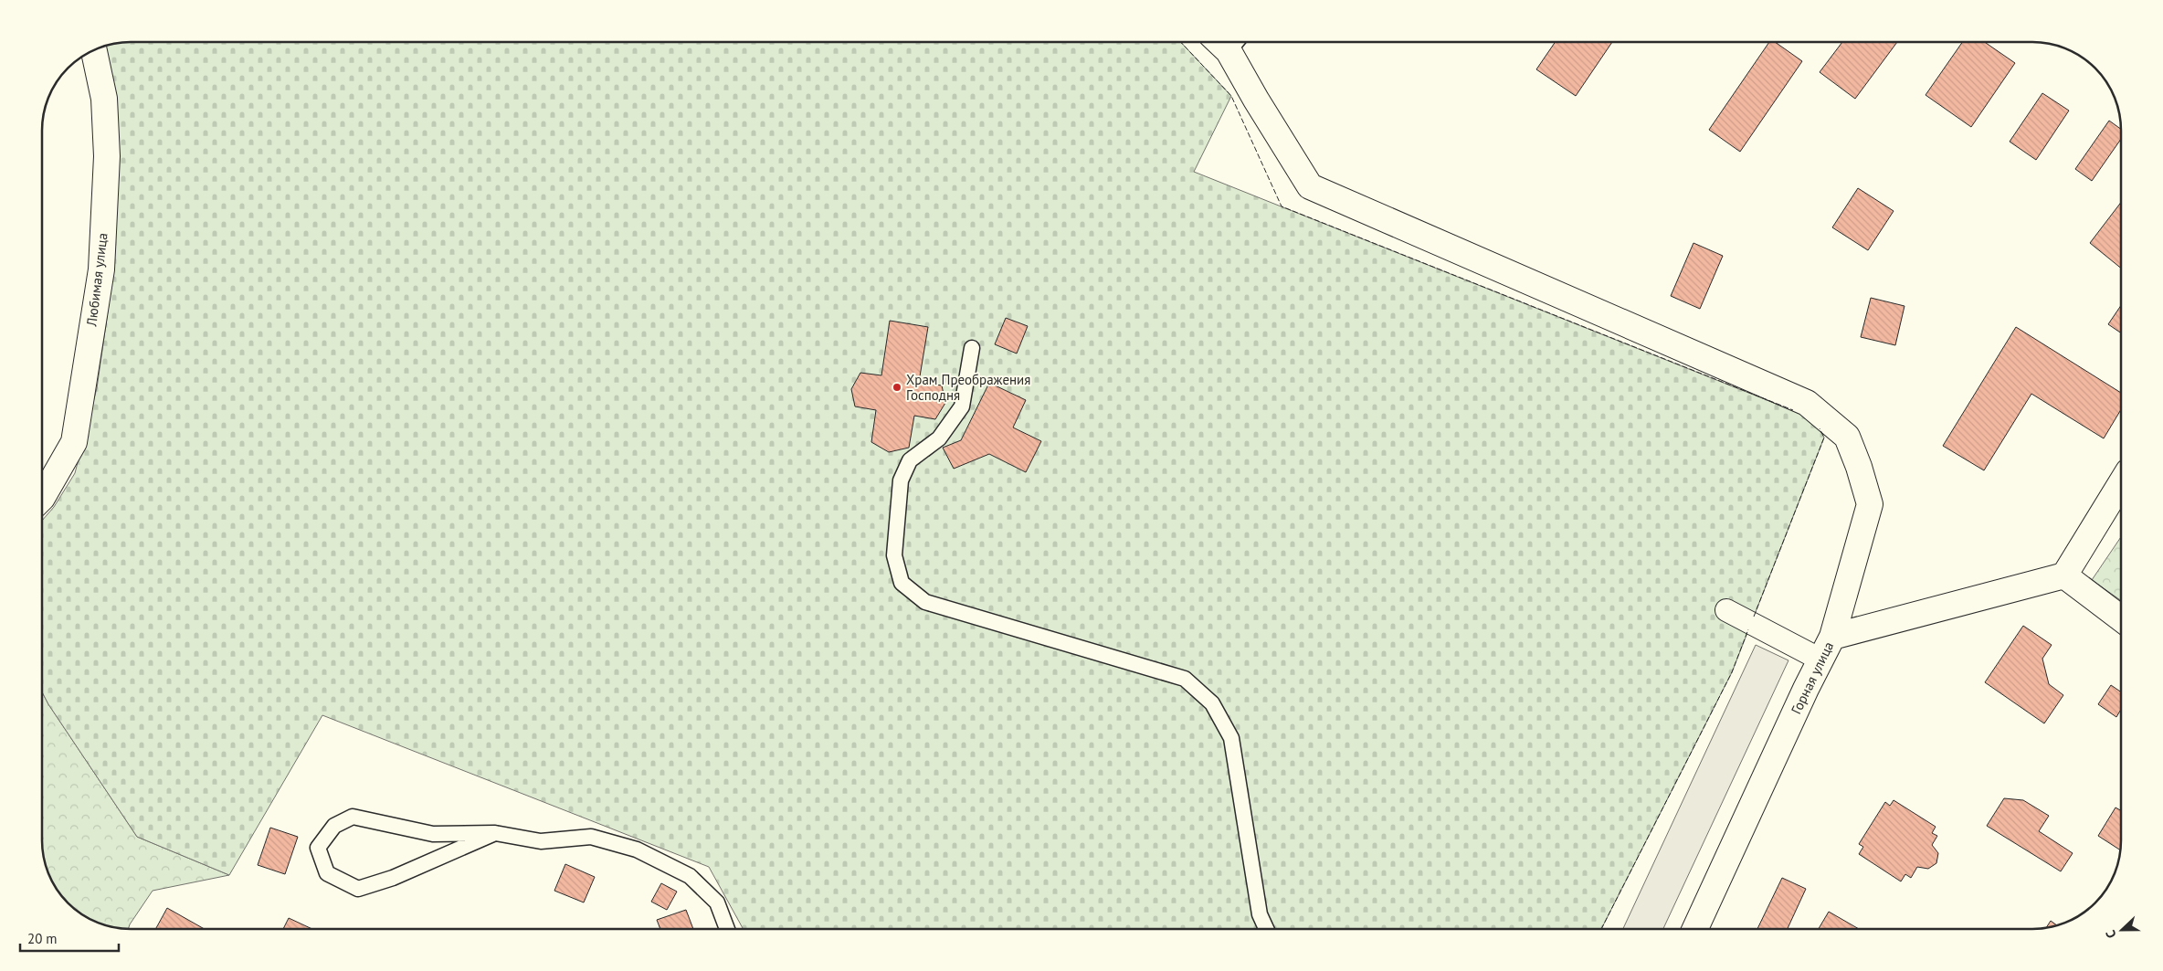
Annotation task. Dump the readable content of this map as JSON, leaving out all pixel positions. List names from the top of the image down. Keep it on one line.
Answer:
{"streets":{"street":["Любимая улица","Горная улица"]},"places":["Храм Преображения Господня"],"scale_bar":"20 m","north":"left"}
